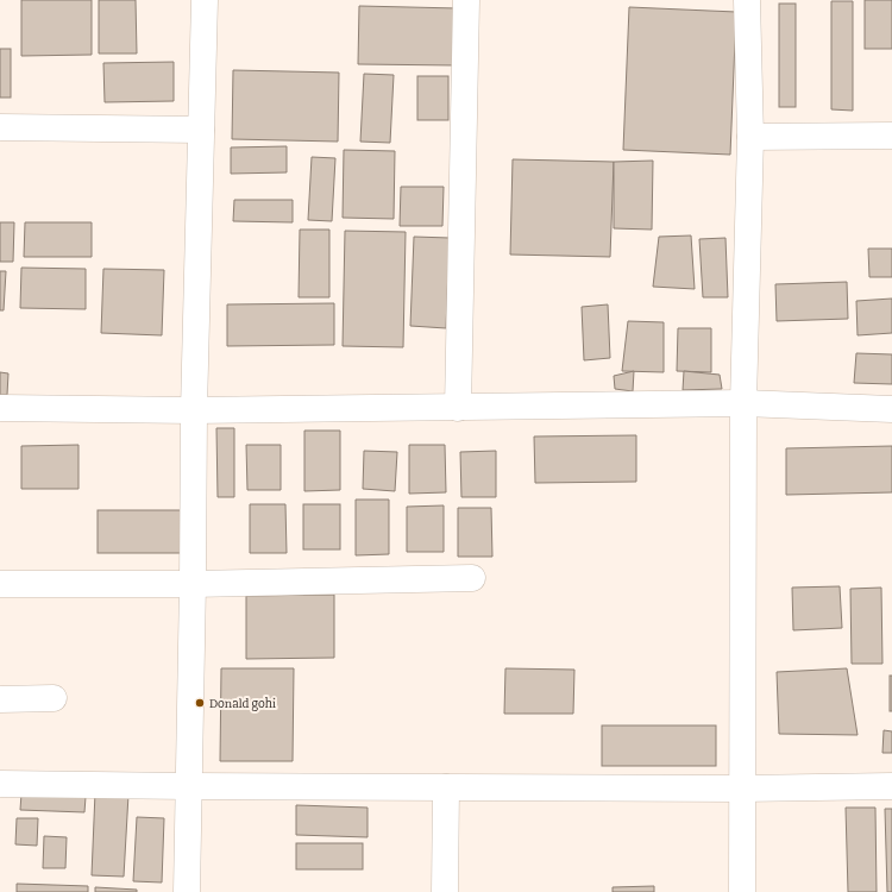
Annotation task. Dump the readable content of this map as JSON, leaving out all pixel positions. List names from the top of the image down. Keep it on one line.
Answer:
{"places":["Donald gohi"]}
